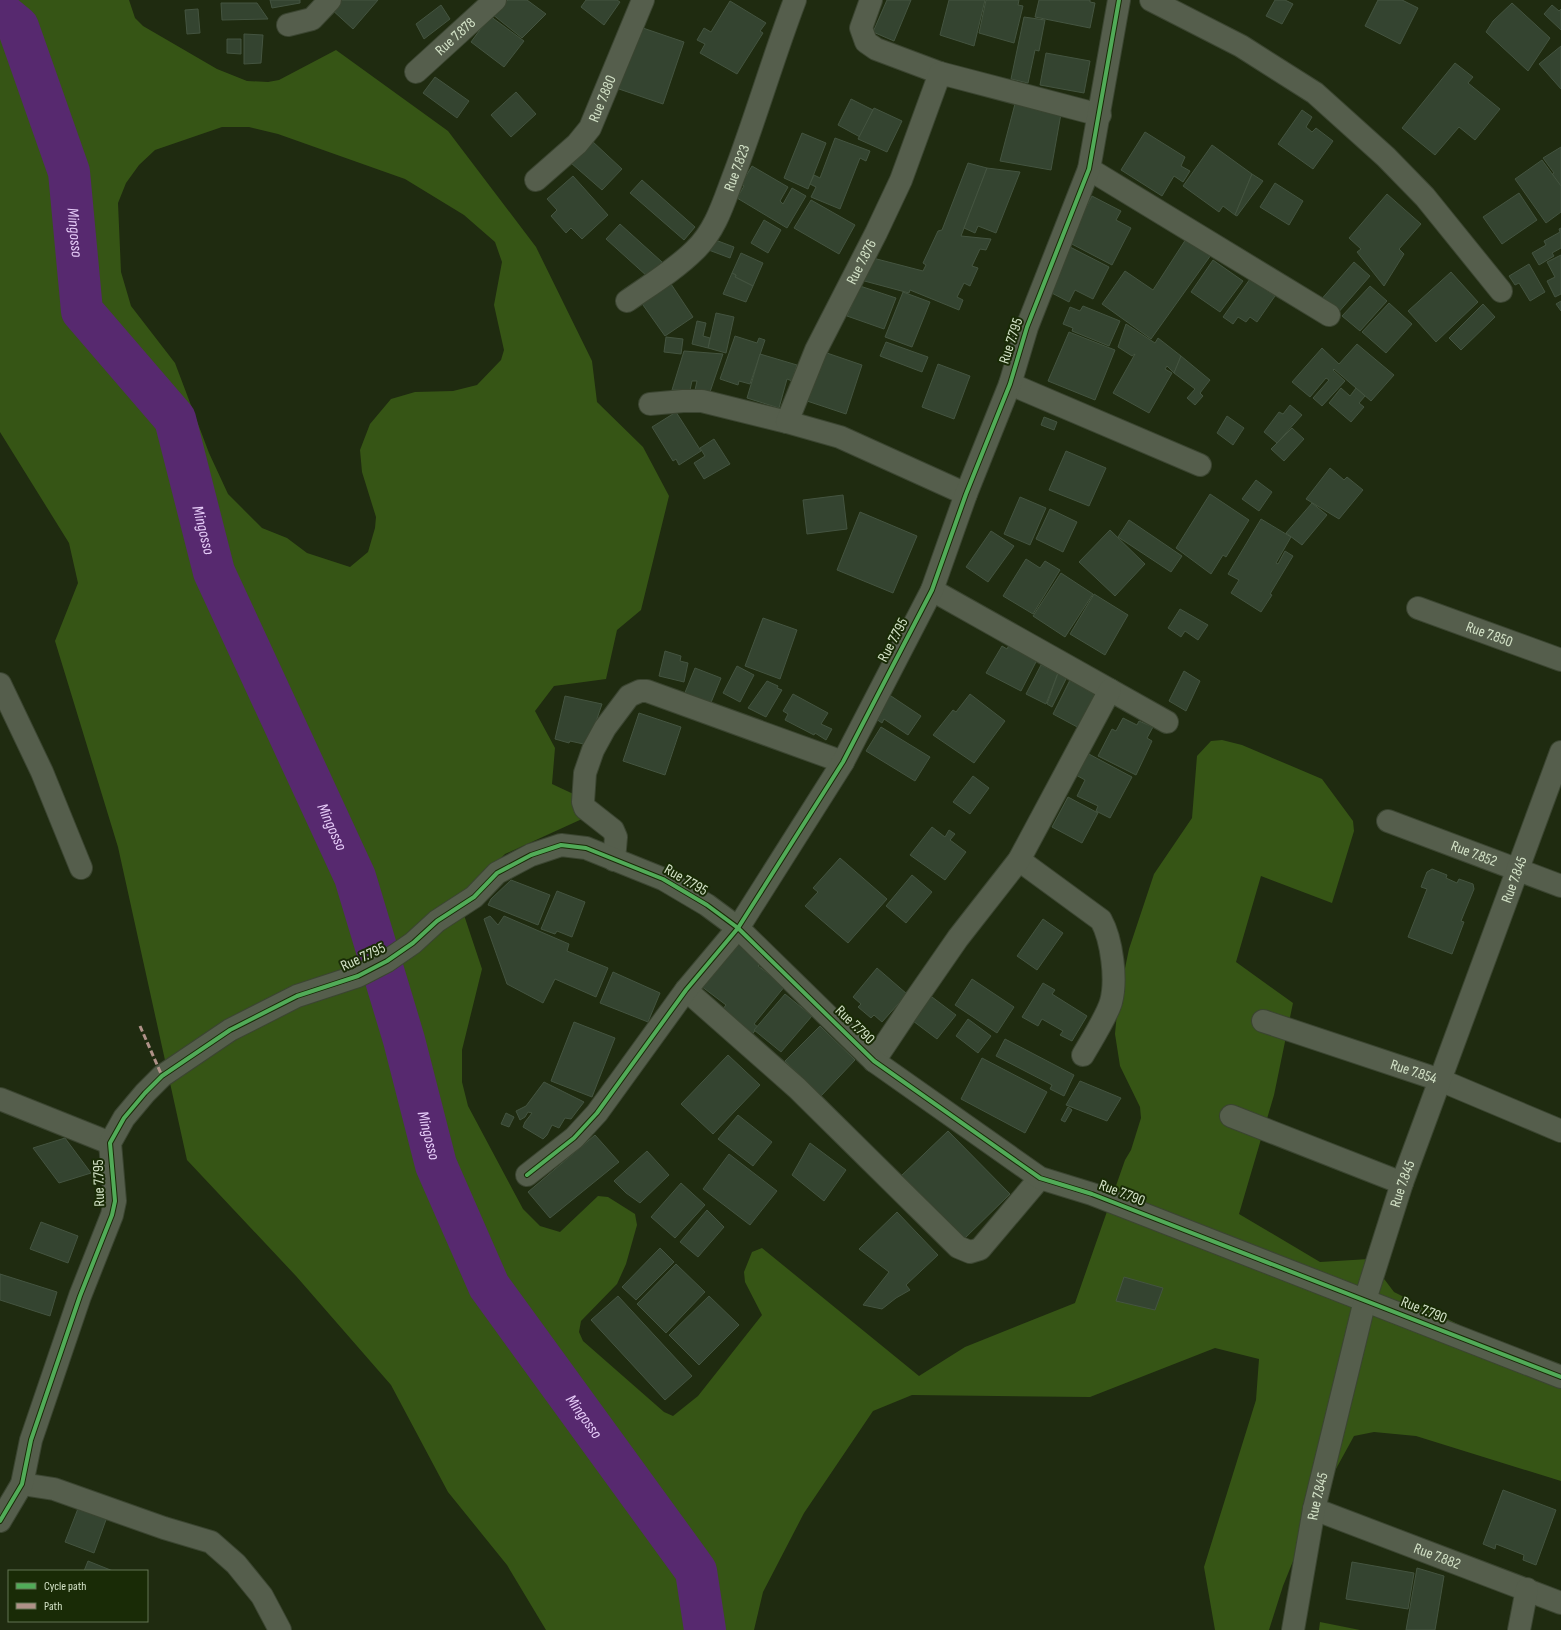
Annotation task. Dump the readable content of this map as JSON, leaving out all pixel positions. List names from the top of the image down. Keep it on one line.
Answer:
{"streets":{"street":["Rue 7.878","Rue 7.880","Rue 7.823","Rue 7.876","Rue 7.795","Rue 7.850","Rue 7.852","Rue 7.845","Rue 7.790","Rue 7.854","Rue 7.882"]},"crossings":[["Rue 7.795","Rue 7.790"],["Rue 7.852","Rue 7.845"],["Rue 7.845","Rue 7.790"],["Rue 7.845","Rue 7.854"],["Rue 7.845","Rue 7.882"]],"water":["Mingosso"],"legend":["Cycle path","Path"]}
